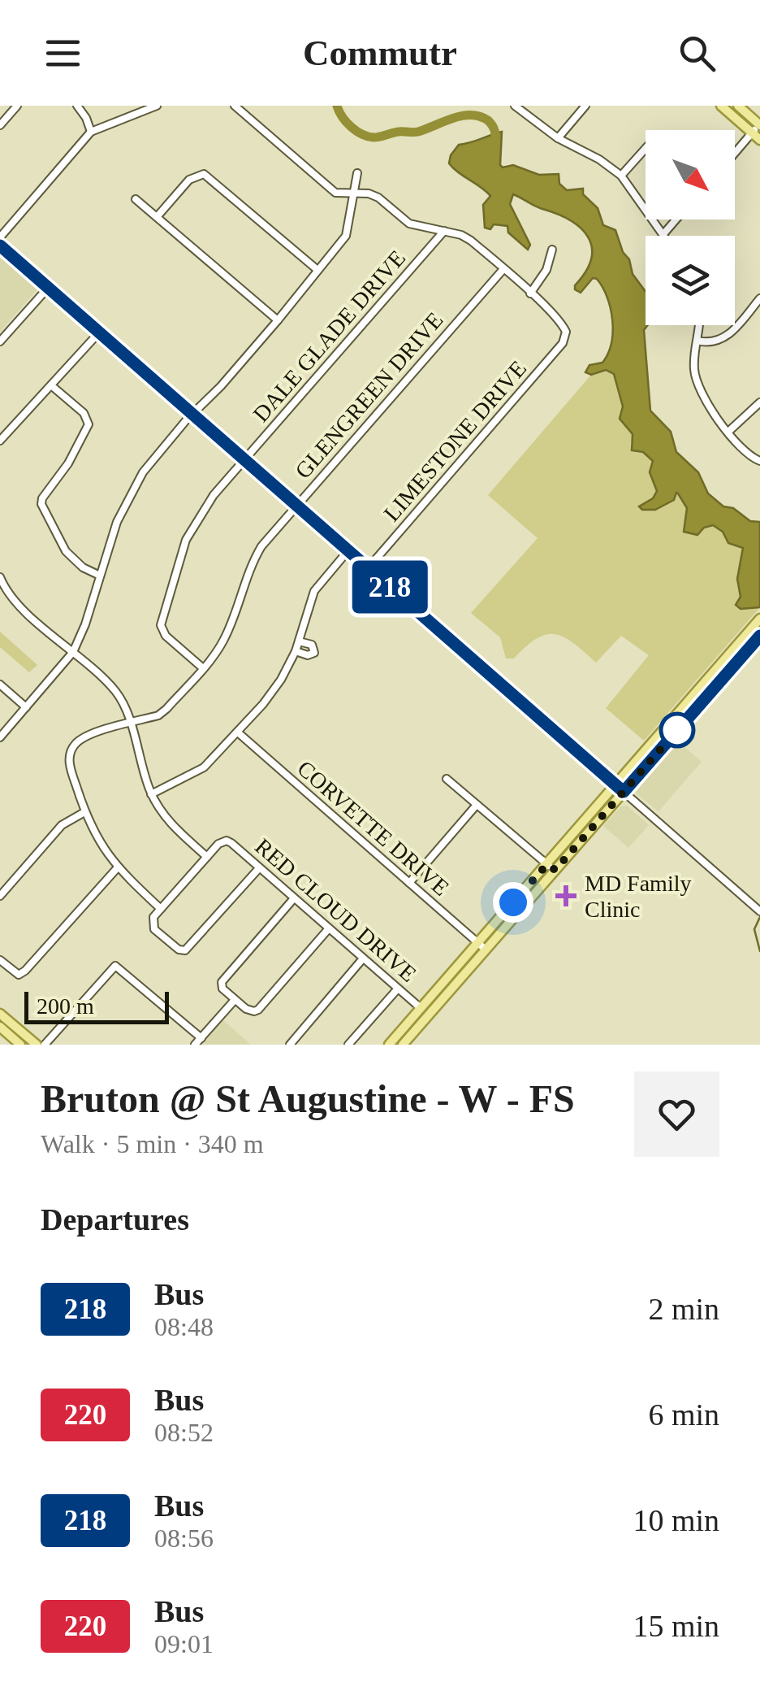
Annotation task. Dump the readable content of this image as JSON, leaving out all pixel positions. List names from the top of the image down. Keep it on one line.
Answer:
{"streets":{"street":["DALE GLADE DRIVE","GLENGREEN DRIVE","LIMESTONE DRIVE","CORVETTE DRIVE","RED CLOUD DRIVE"]},"crossings":[["DALE GLADE DRIVE","GLENGREEN DRIVE"]],"places":{"health":["MD Family Clinic"]},"lines":["bus line 218"],"scale_bar":"200 m","north":"bottom right","page":{"header":"Commutr","on_map":"218","scale":"200 m","heading":[["Bruton @ St Augustine - W - FS","Walk · 5 min · 340 m"],"Departures"],"list":[{"mark":"218","name":"Bus","note":"08:48","value":"2 min"},{"mark":"220","name":"Bus","note":"08:52","value":"6 min"},{"mark":"218","name":"Bus","note":"08:56","value":"10 min"},{"mark":"220","name":"Bus","note":"09:01","value":"15 min"}]}}
